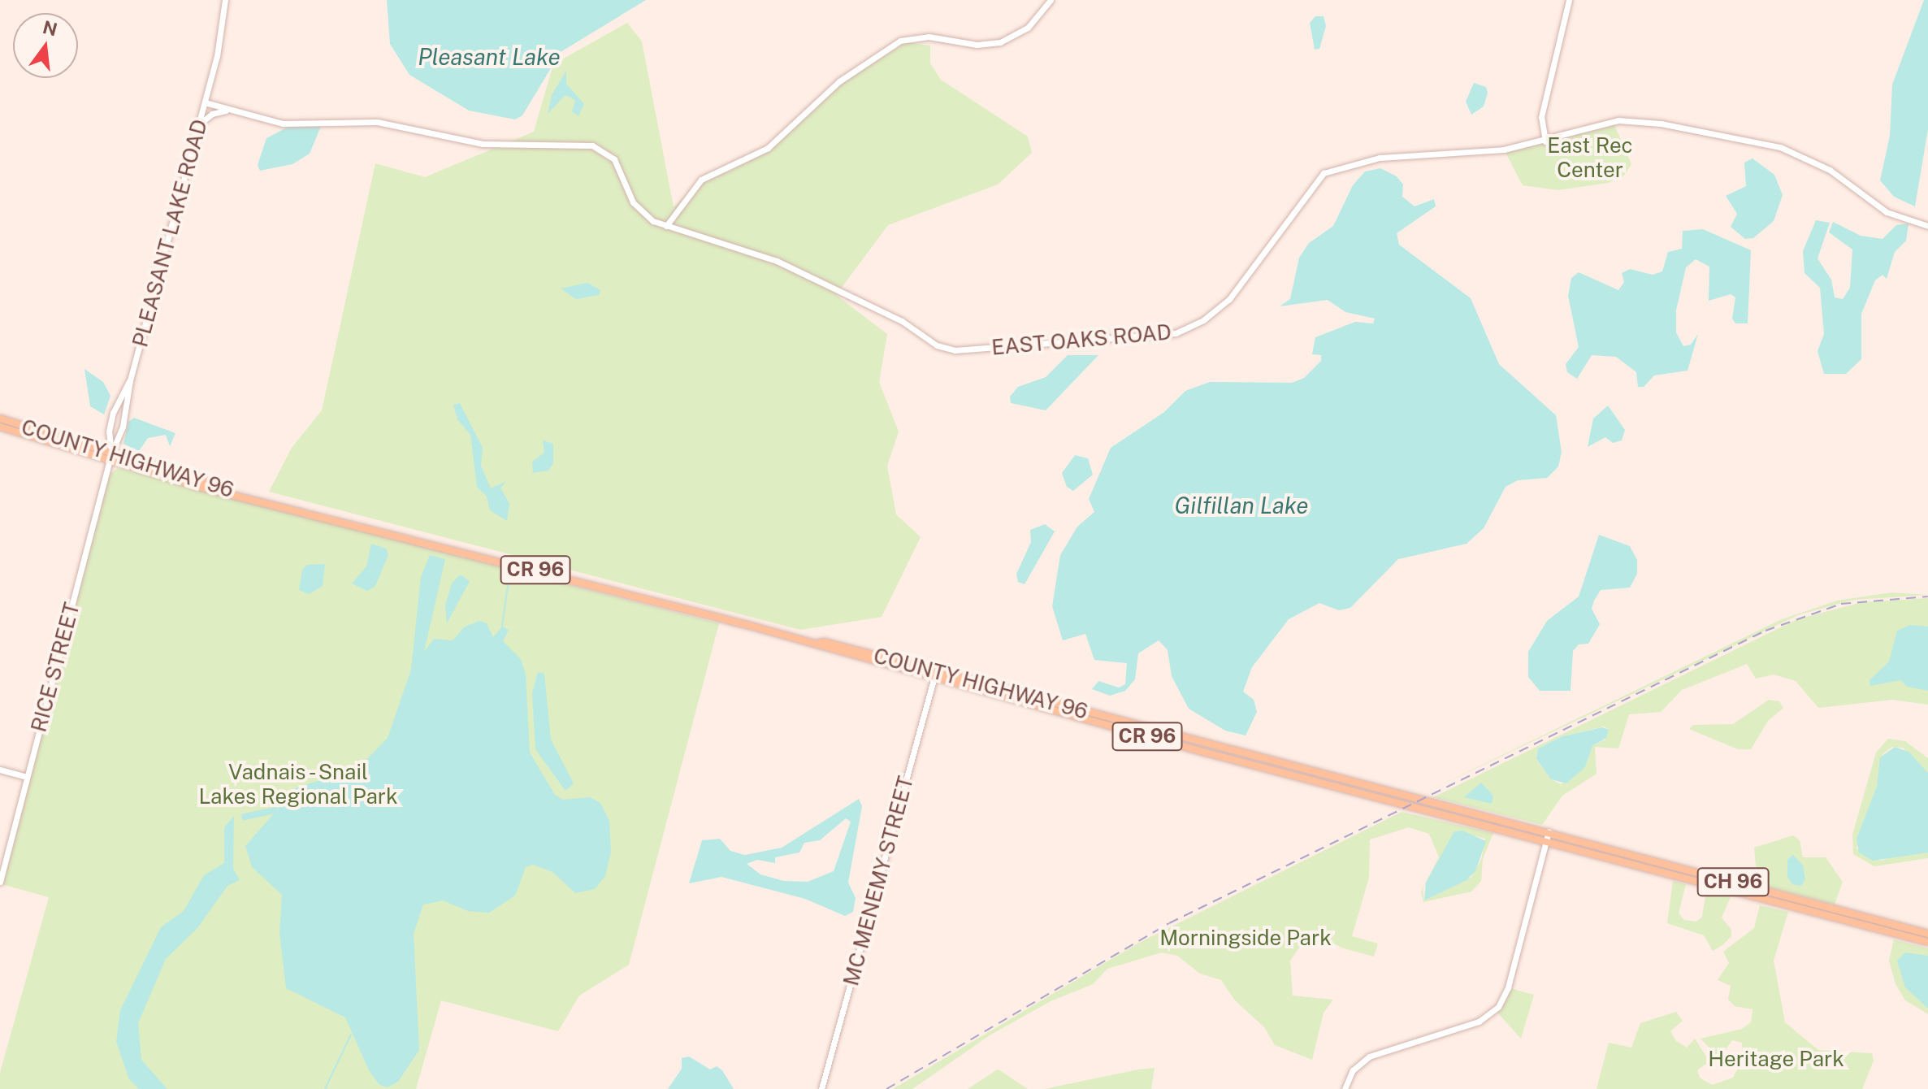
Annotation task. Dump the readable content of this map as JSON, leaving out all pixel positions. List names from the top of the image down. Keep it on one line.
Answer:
{"streets":{"main road":["COUNTY HIGHWAY 96","CR 96","CH 96"],"street":["PLEASANT LAKE ROAD","EAST OAKS ROAD","RICE STREET","MC MENEMY STREET"]},"crossings":[["PLEASANT LAKE ROAD","EAST OAKS ROAD"],["PLEASANT LAKE ROAD","COUNTY HIGHWAY 96"],["PLEASANT LAKE ROAD","RICE STREET"],["COUNTY HIGHWAY 96","RICE STREET"],["COUNTY HIGHWAY 96","MC MENEMY STREET"],["COUNTY HIGHWAY 96","CH 96"]],"water":["Pleasant Lake","Gilfillan Lake"],"parks":["East Rec Center","Vadnais - Snail Lakes Regional Park","Morningside Park","Heritage Park"],"north":"top"}
